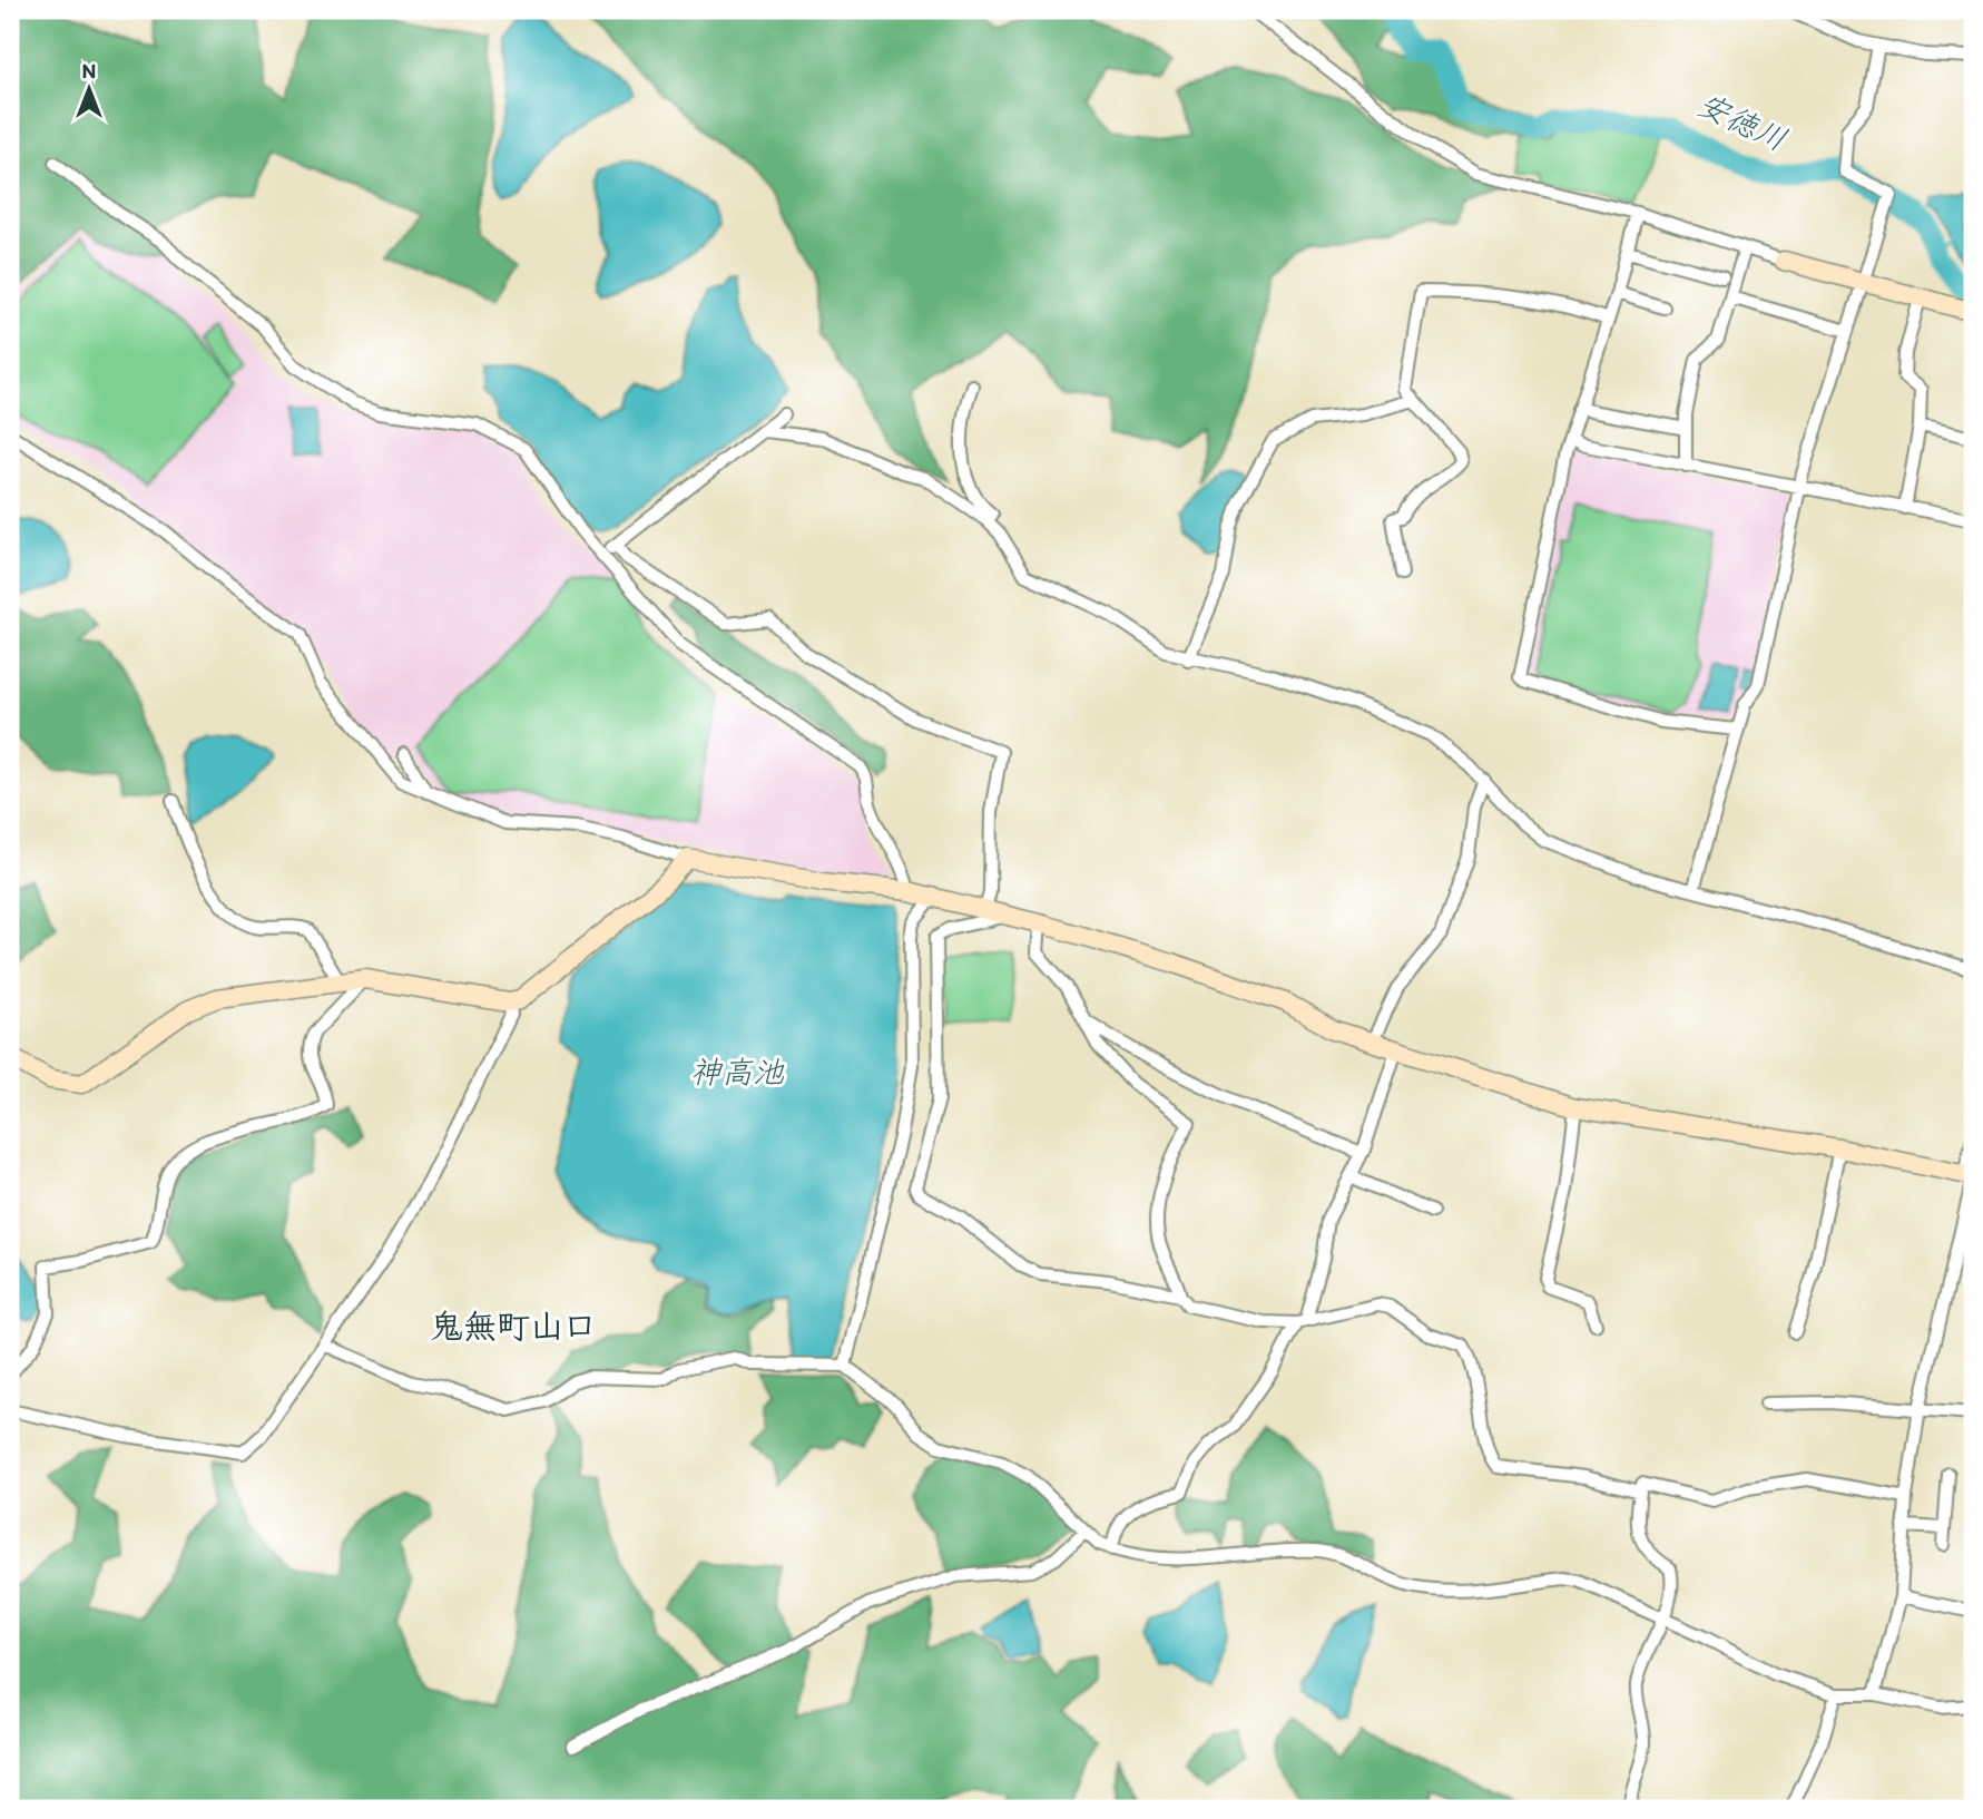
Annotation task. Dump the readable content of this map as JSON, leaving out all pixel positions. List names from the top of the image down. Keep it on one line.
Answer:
{"districts":["鬼無町山口"],"water":["安徳川","神高池"],"north":"top"}
